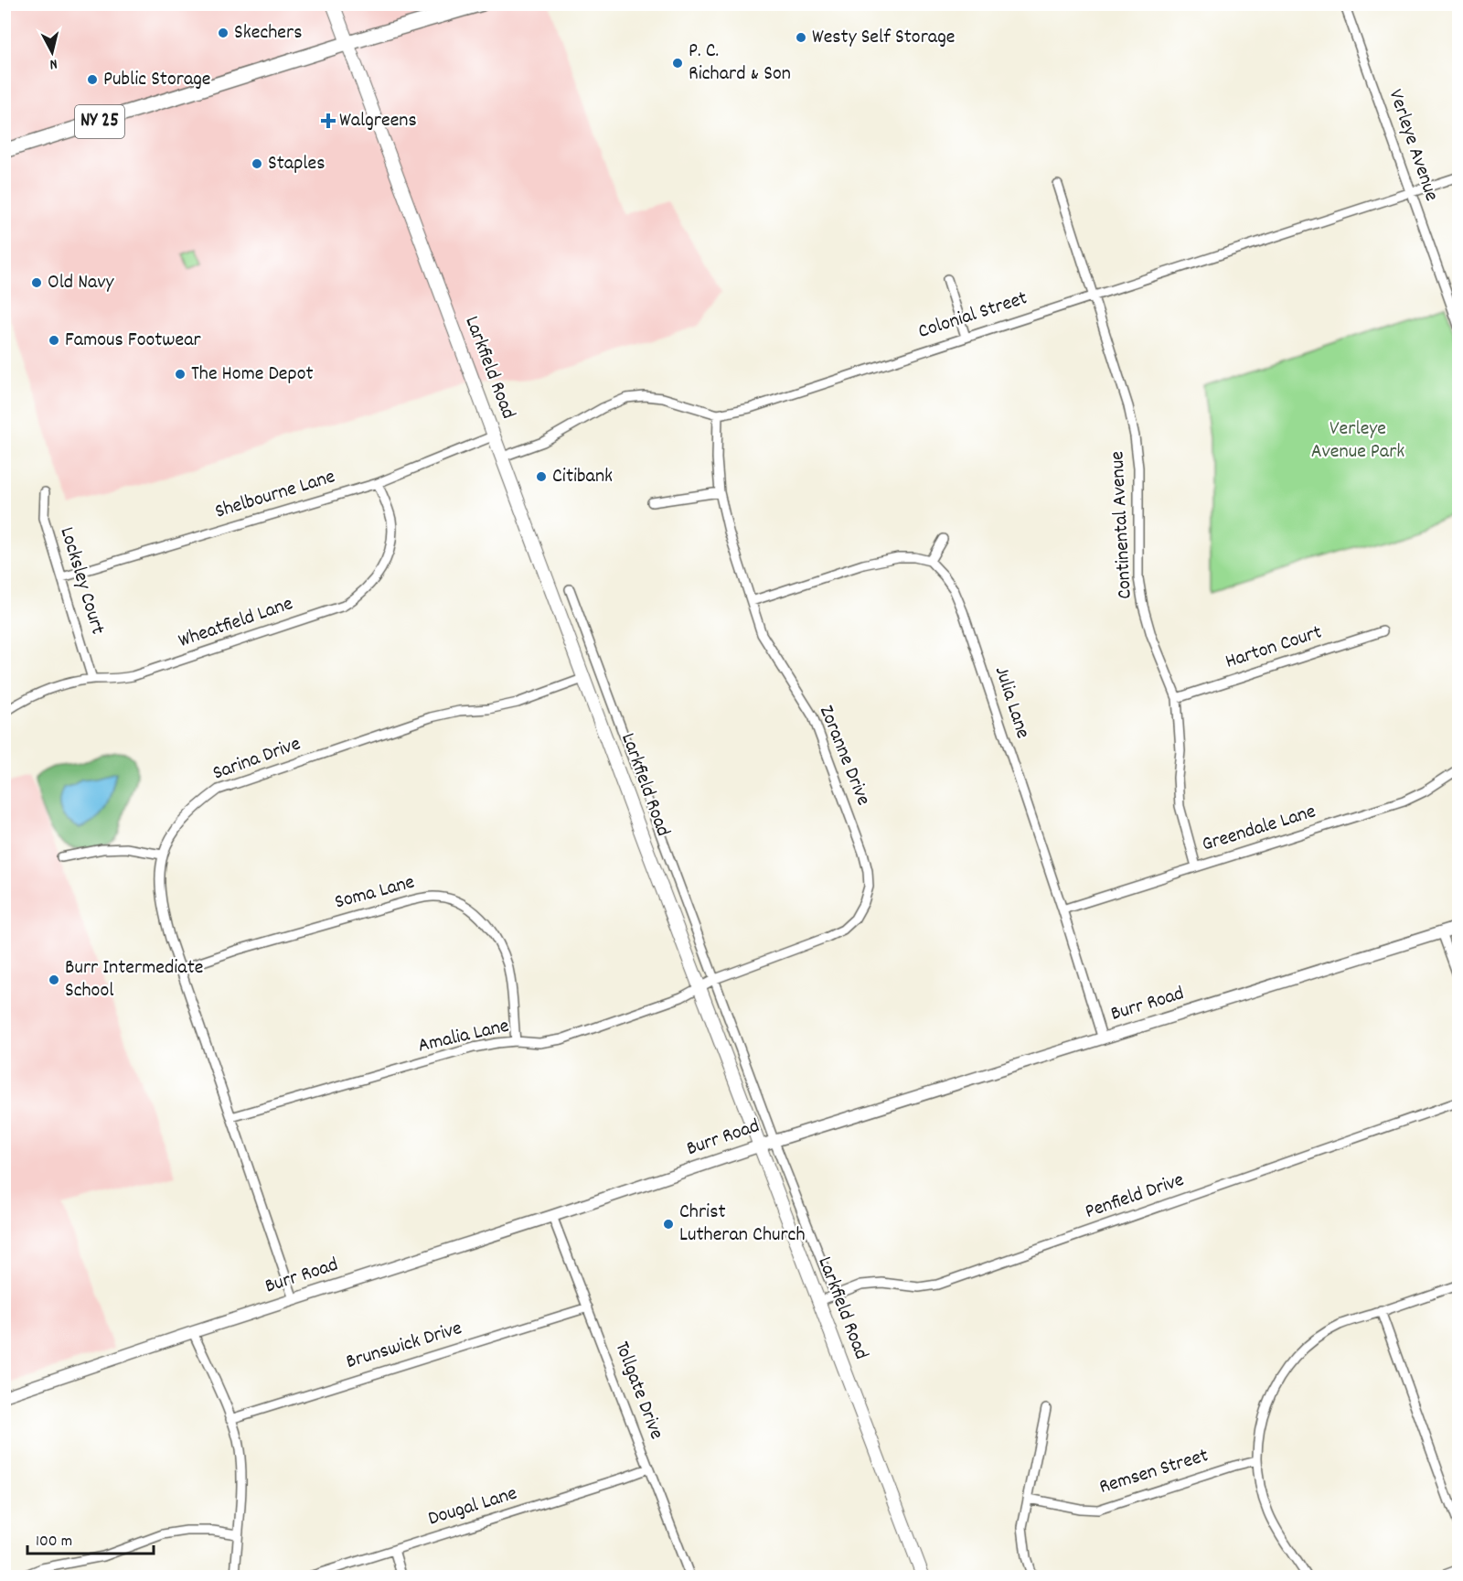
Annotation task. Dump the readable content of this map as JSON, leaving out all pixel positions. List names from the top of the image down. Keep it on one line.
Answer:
{"streets":{"main road":["NY 25","Larkfield Road"],"street":["Verleye Avenue","Colonial Street","Shelbourne Lane","Continental Avenue","Locksley Court","Wheatfield Lane","Harton Court","Julia Lane","Zoranne Drive","Sarina Drive","Greendale Lane","Soma Lane","Burr Road","Amalia Lane","Penfield Drive","Brunswick Drive","Tollgate Drive","Remsen Street","Dougal Lane"]},"crossings":[["NY 25","Larkfield Road"],["Verleye Avenue","Colonial Street"],["Colonial Street","Larkfield Road"],["Colonial Street","Continental Avenue"],["Colonial Street","Zoranne Drive"],["Larkfield Road","Shelbourne Lane"],["Larkfield Road","Zoranne Drive"],["Larkfield Road","Sarina Drive"],["Larkfield Road","Burr Road"],["Larkfield Road","Amalia Lane"],["Larkfield Road","Penfield Drive"],["Shelbourne Lane","Locksley Court"],["Shelbourne Lane","Wheatfield Lane"],["Continental Avenue","Harton Court"],["Continental Avenue","Greendale Lane"],["Locksley Court","Wheatfield Lane"],["Julia Lane","Greendale Lane"],["Julia Lane","Burr Road"],["Zoranne Drive","Amalia Lane"],["Sarina Drive","Soma Lane"],["Sarina Drive","Burr Road"],["Sarina Drive","Amalia Lane"],["Soma Lane","Amalia Lane"],["Burr Road","Tollgate Drive"],["Brunswick Drive","Tollgate Drive"],["Tollgate Drive","Dougal Lane"]],"parks":["Verleye Avenue Park"],"places":{"other":["Skechers","Westy Self Storage","P. C. Richard & Son","Public Storage","Staples","Old Navy","Famous Footwear","The Home Depot","Citibank","Burr Intermediate School","Christ Lutheran Church"],"health":["Walgreens"]},"scale_bar":"100 m","north":"bottom"}
